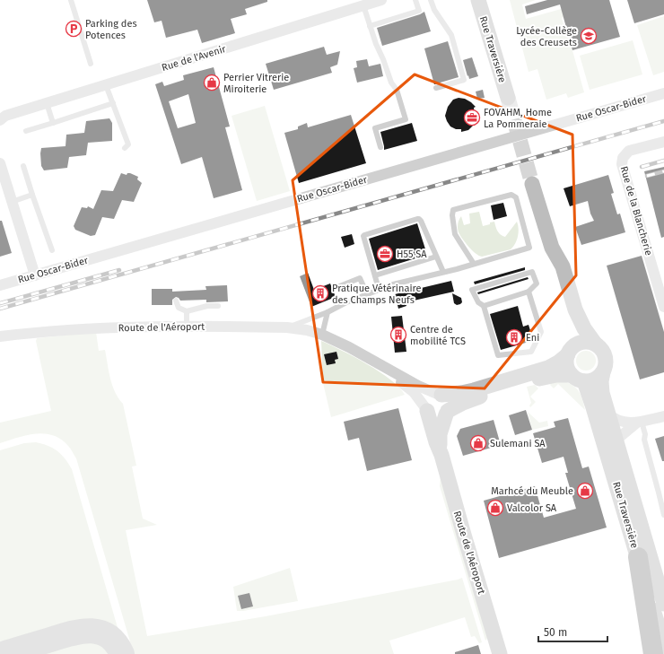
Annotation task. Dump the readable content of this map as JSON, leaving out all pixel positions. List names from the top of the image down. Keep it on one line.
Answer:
{"streets":{"main road":["Rue Traversière","Route de l'Aéroport"],"street":["Rue de l'Avenir","Rue Oscar-Bider","Rue de la Blancherie"]},"places":{"parking":["Parking des Potences"],"school or university":["Lycée-Collège des Creusets"],"shop":["Perrier Vitrerie Miroiterie","Sulemani SA","Marhcé du Meuble","Valcolor SA"],"office":["FOVAHM, Home La Pommeraie","H55 SA"],"building":["Pratique Vétérinaire des Champs Neufs","Centre de mobilité TCS","Eni"]},"scale_bar":"50 m"}
